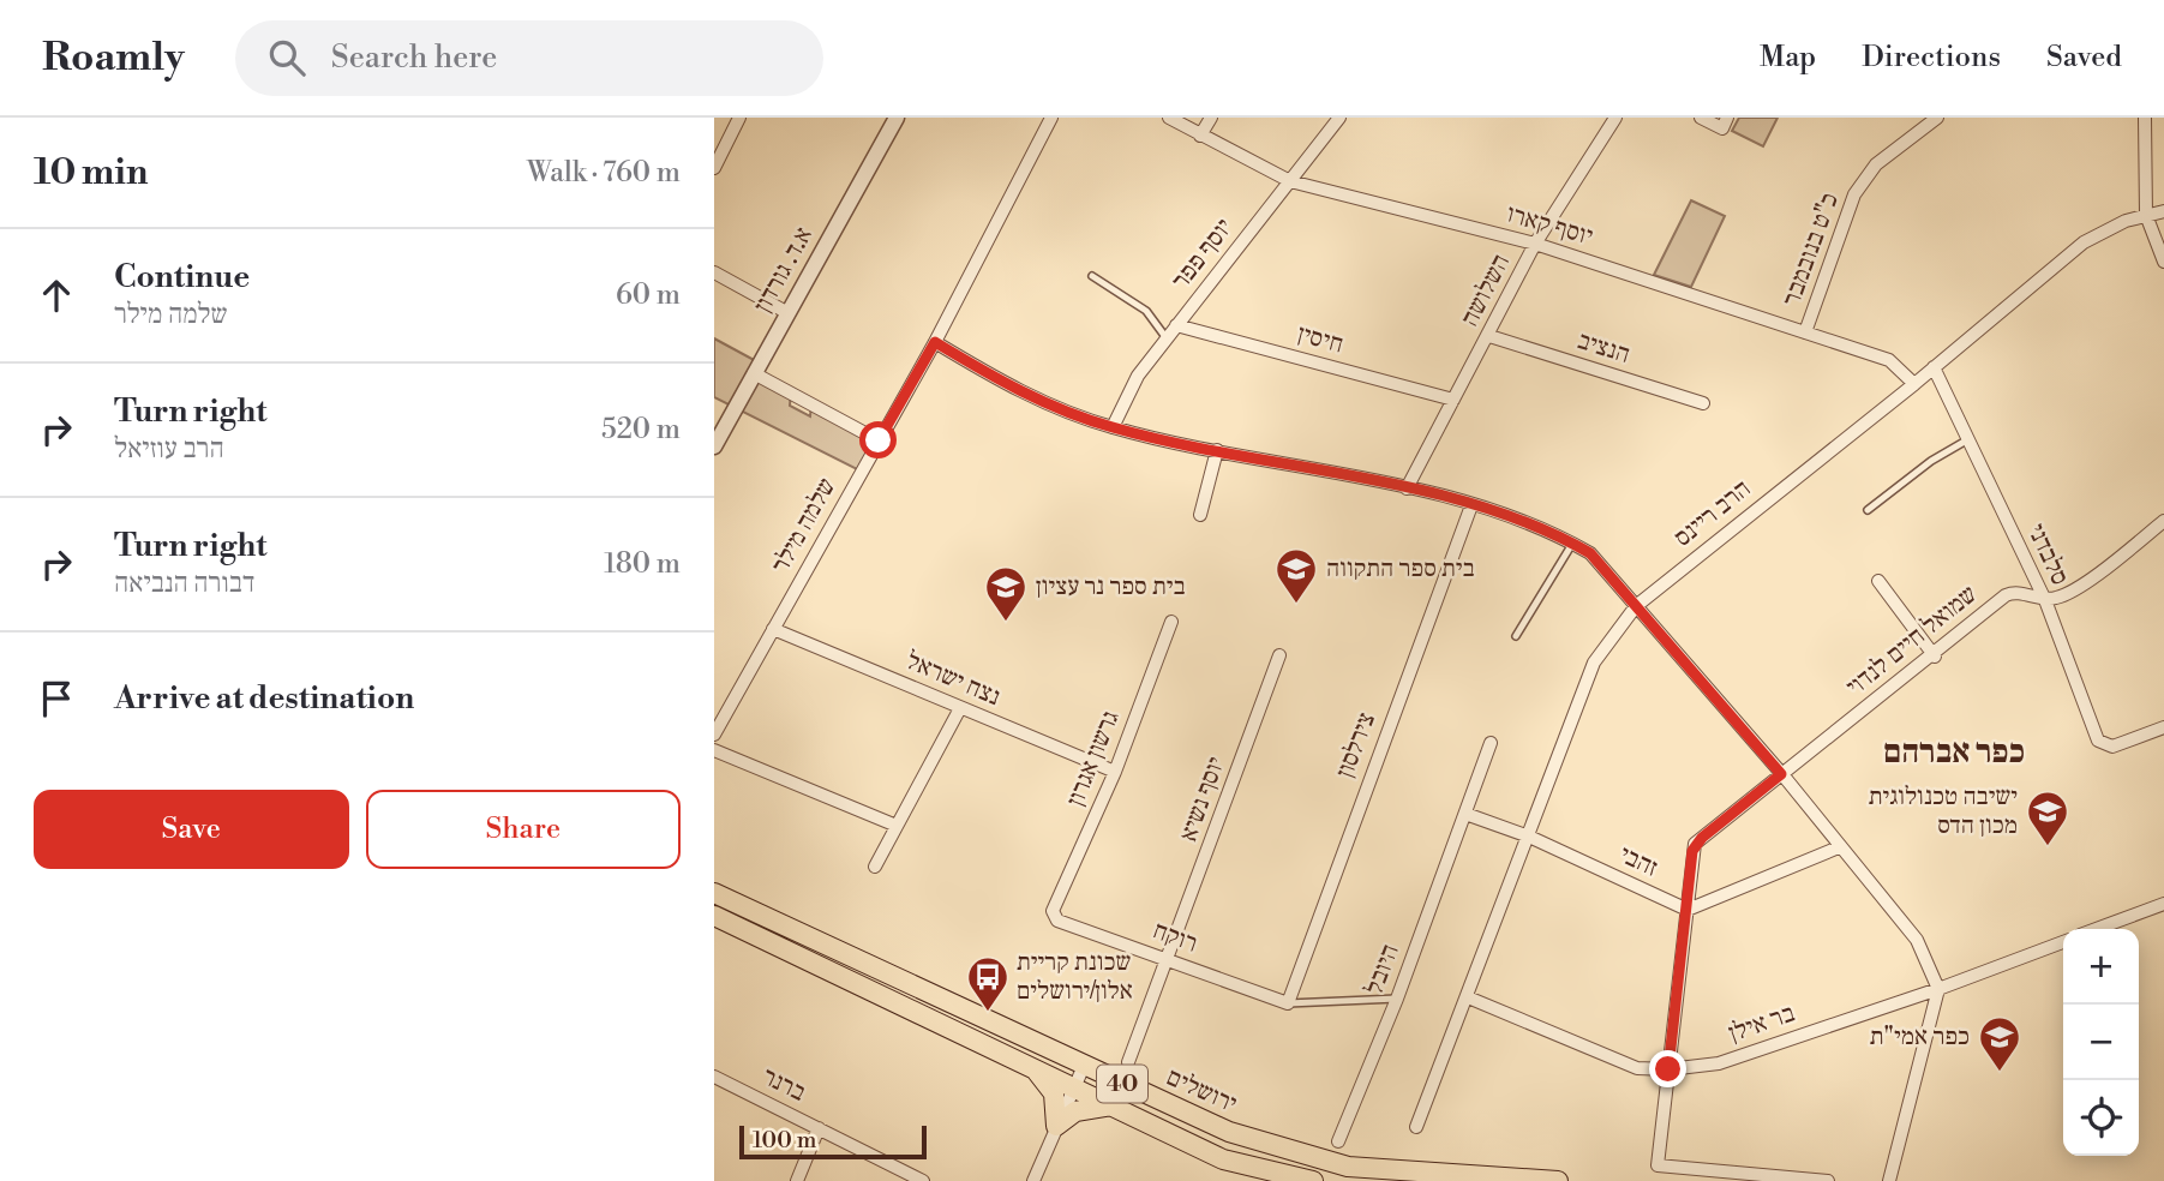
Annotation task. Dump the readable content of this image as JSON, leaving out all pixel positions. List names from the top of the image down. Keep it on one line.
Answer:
{"streets":{"highway":["40","ירושלים"],"street":["יוסף קארו","כ\"ט בנובמבר","יוסף פפר","א.ד. גורדון","השלושה","חיסין","הנציב","הרב ריינס","שלמה מילר","סלבדני","שמואל חיים לנדוי","נצח ישראל","צירלסון","גרשון אגרון","יוסף נשיא","זהבי","רוקח","היובל","בר אילן","ברנר"]},"crossings":[["יוסף קארו","כ\"ט בנובמבר"],["יוסף קארו","יוסף פפר"],["יוסף קארו","השלושה"],["יוסף קארו","הרב ריינס"],["יוסף פפר","חיסין"],["השלושה","חיסין"],["השלושה","הנציב"],["הרב ריינס","סלבדני"],["הרב ריינס","זהבי"],["הרב ריינס","בר אילן"],["שלמה מילר","נצח ישראל"],["סלבדני","שמואל חיים לנדוי"],["שמואל חיים לנדוי","זהבי"],["שמואל חיים לנדוי","בר אילן"],["נצח ישראל","גרשון אגרון"],["צירלסון","רוקח"],["גרשון אגרון","רוקח"],["יוסף נשיא","רוקח"],["זהבי","היובל"]],"districts":["כפר אברהם"],"places":{"school or university":["בית ספר התקווה","בית ספר נר עציון","ישיבה טכנולוגית מכון הדס","כפר אמי\"ת"],"bus stop":["שכונת קריית אלון/ירושלים"]},"scale_bar":"100 m","page":{"header":"Roamly","search":"Search here","nav":["Map","Directions","Saved"],"heading":["10 min","Walk · 760 m"],"list":[["Continue","שלמה מילר","60 m"],["Turn right","הרב עוזיאל","520 m"],["Turn right","דבורה הנביאה","180 m"],"Arrive at destination"],"buttons":["Save","Share"],"map_buttons":["+","−"],"scale":"100 m"}}
